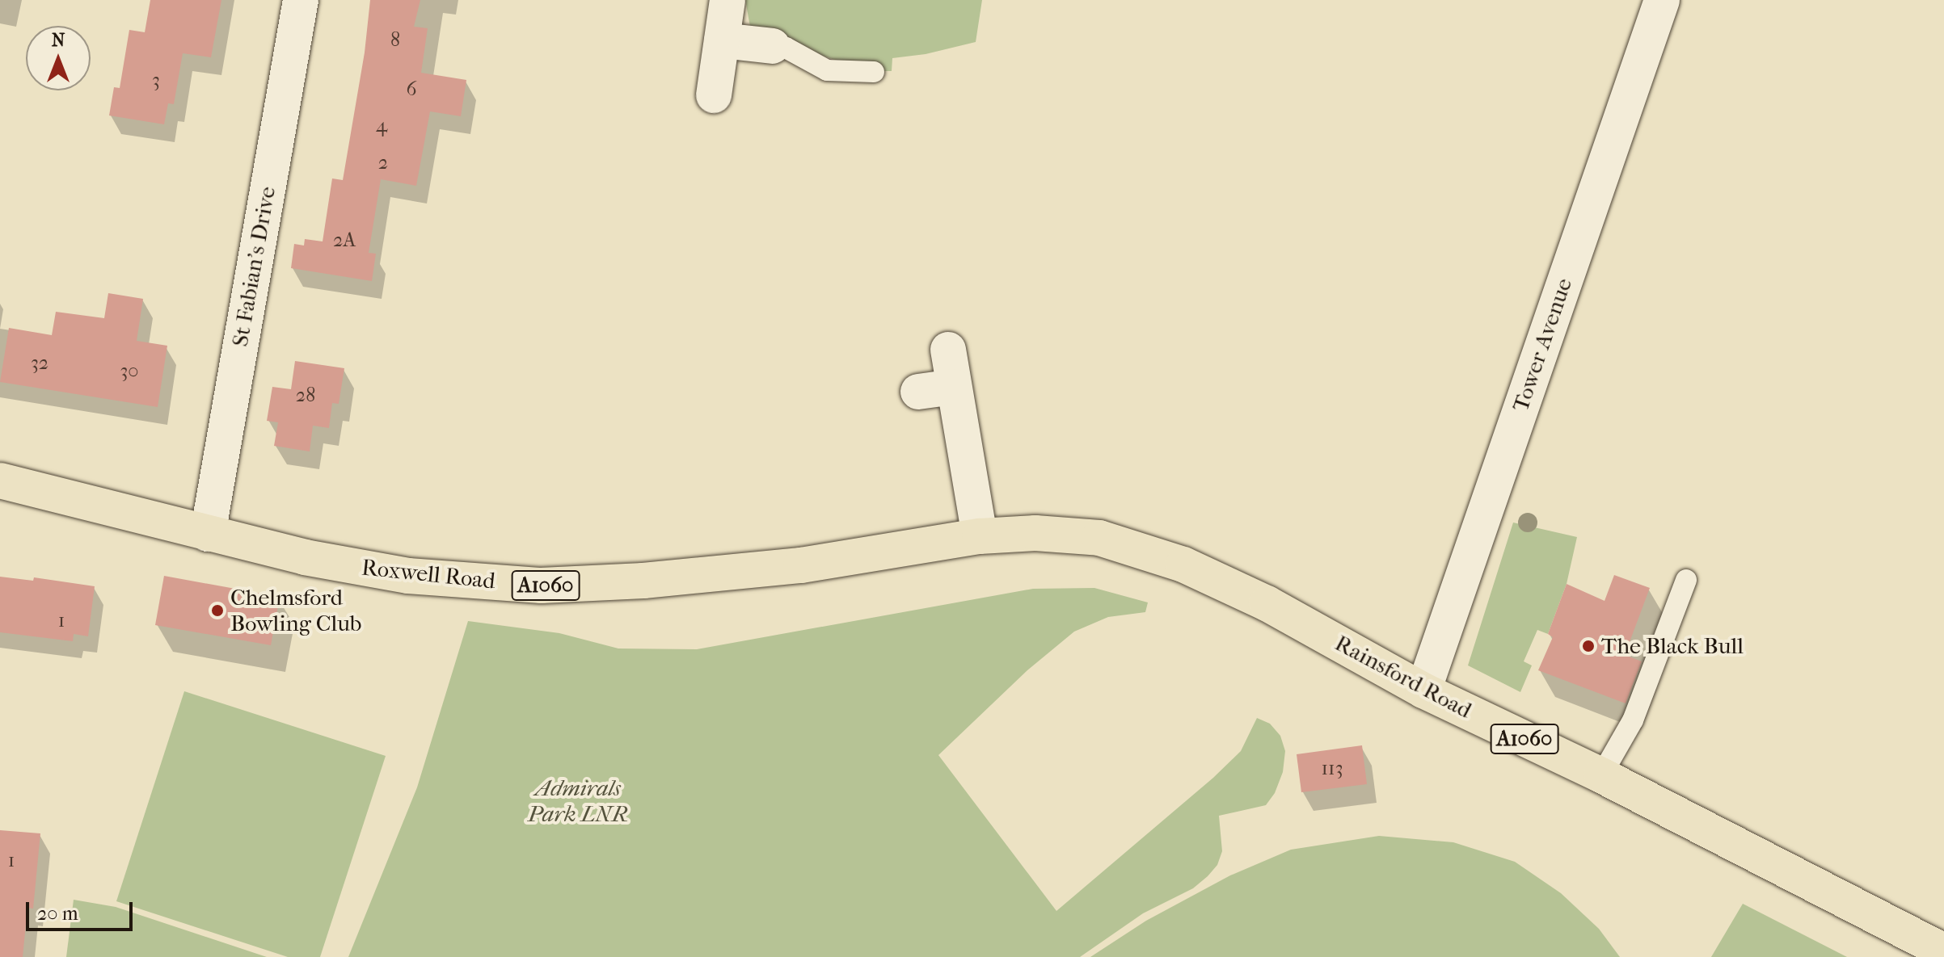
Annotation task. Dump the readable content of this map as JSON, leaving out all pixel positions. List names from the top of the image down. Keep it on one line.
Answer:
{"streets":{"main road":["Roxwell Road","A1060","Rainsford Road"],"street":["St Fabian's Drive","Tower Avenue"]},"crossings":[["St Fabian's Drive","Roxwell Road"],["Tower Avenue","Rainsford Road"],["Roxwell Road","Rainsford Road"]],"parks":["Admirals Park LNR"],"places":["Chelmsford Bowling Club","The Black Bull"],"house_numbers":["8","3","6","4","2","2A","32","30","28","1","113","1"],"scale_bar":"20 m","north":"top"}
